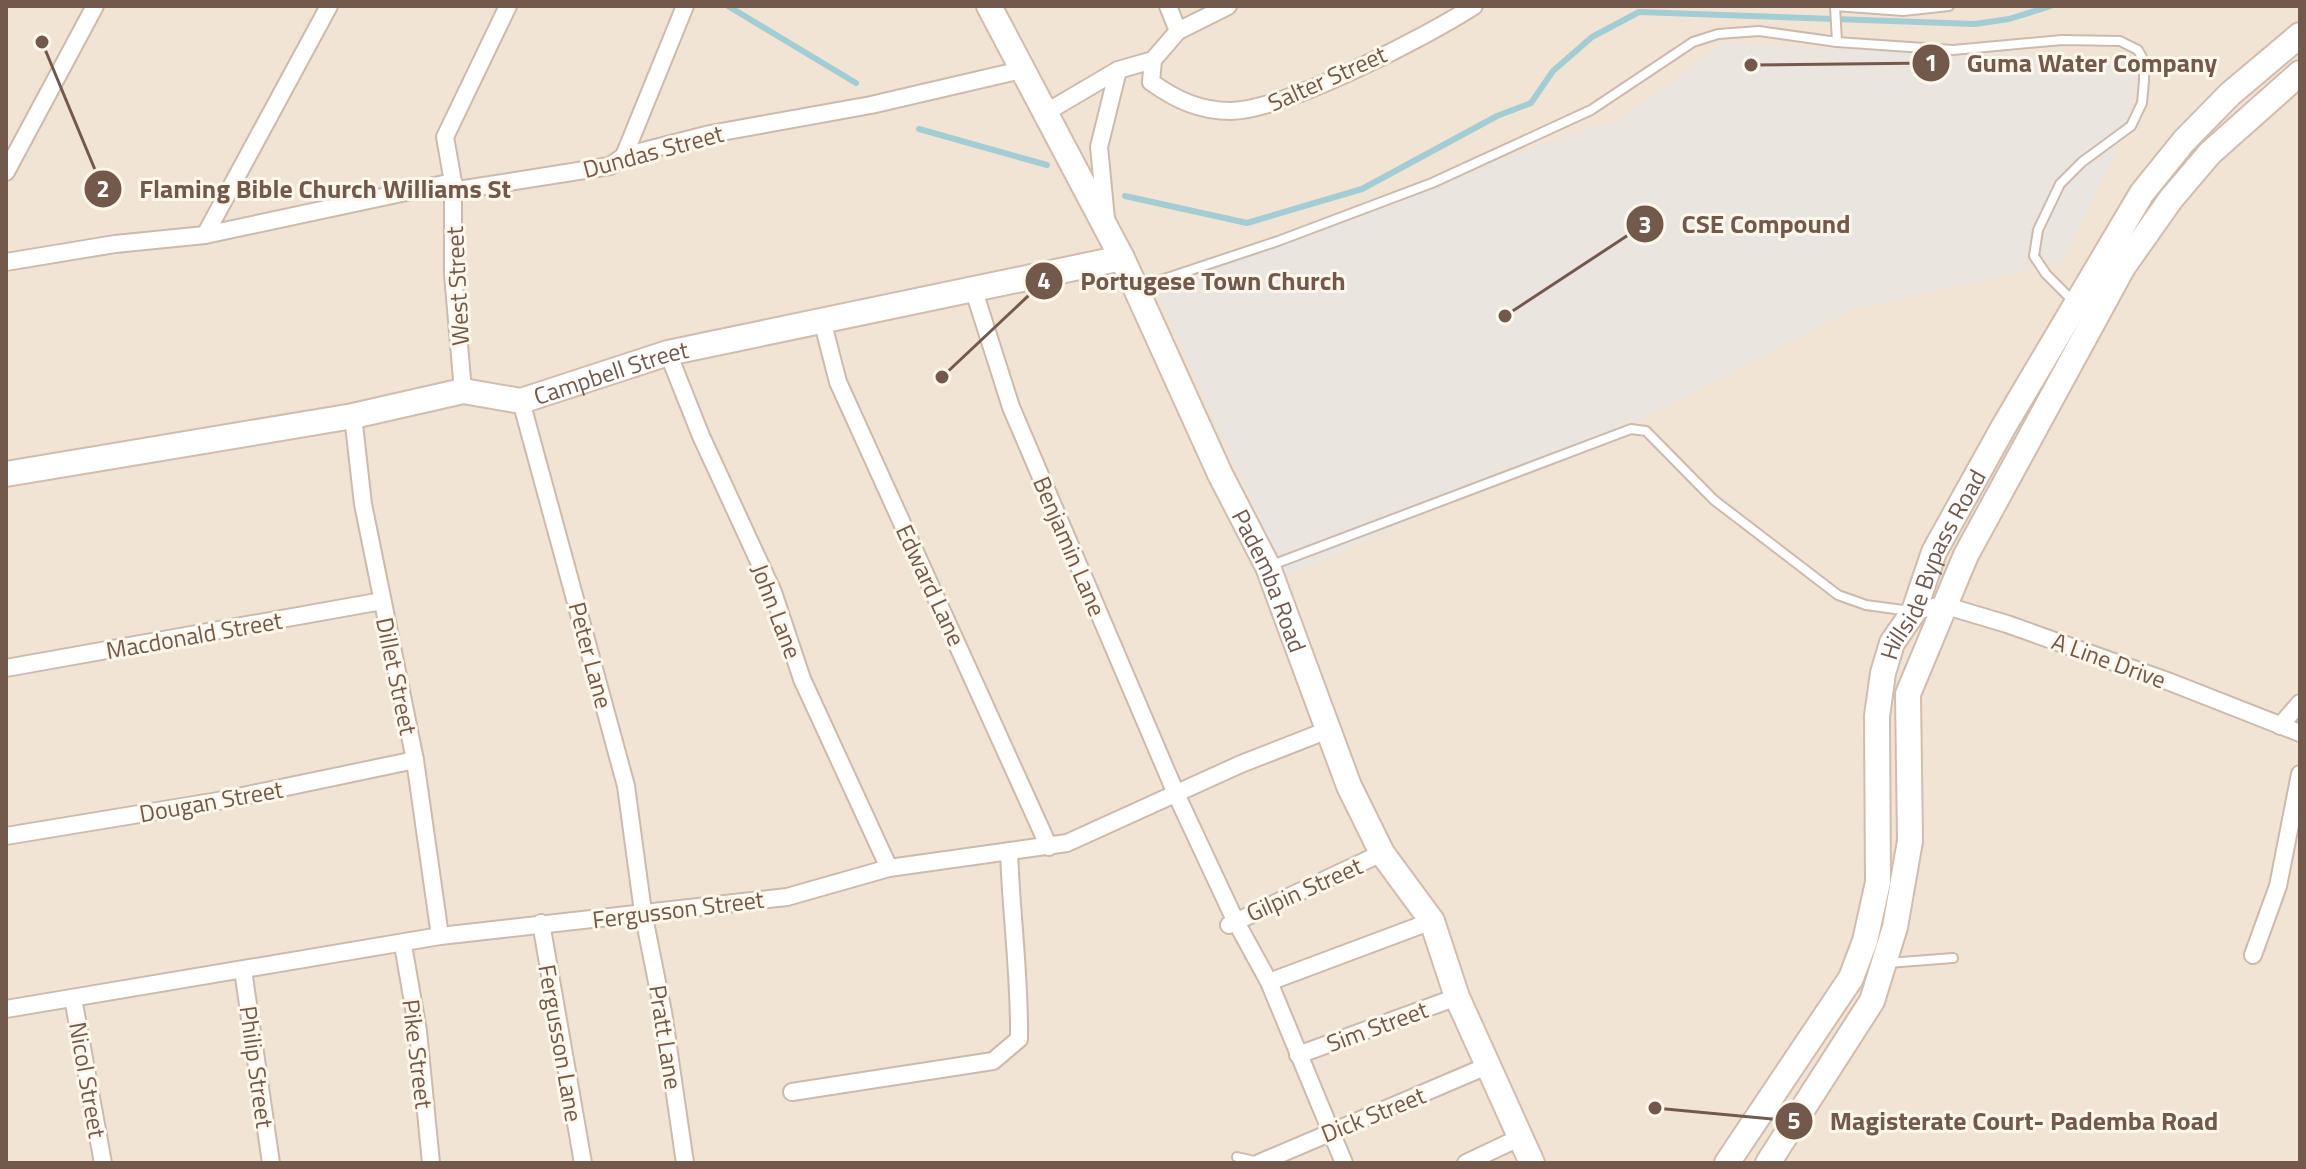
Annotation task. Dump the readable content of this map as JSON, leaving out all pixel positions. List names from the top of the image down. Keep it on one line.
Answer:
{"streets":{"main road":["Campbell Street","Hillside Bypass Road","Pademba Road"],"street":["Salter Street","Dundas Street","West Street","Benjamin Lane","Edward Lane","John Lane","Macdonald Street","Peter Lane","A Line Drive","Dillet Street","Dougan Street","Gilpin Street","Fergusson Street","Sim Street","Pratt Lane","Fergusson Lane","Pike Street","Philip Street","Nicol Street","Dick Street"]},"crossings":[["Dundas Street","West Street"],["Dundas Street","Pademba Road"],["West Street","Campbell Street"],["Campbell Street","Benjamin Lane"],["Campbell Street","Pademba Road"],["Campbell Street","Edward Lane"],["Campbell Street","John Lane"],["Campbell Street","Peter Lane"],["Campbell Street","Dillet Street"],["Benjamin Lane","Gilpin Street"],["Benjamin Lane","Fergusson Street"],["Benjamin Lane","Sim Street"],["Benjamin Lane","Dick Street"],["Hillside Bypass Road","A Line Drive"],["Pademba Road","Gilpin Street"],["Pademba Road","Fergusson Street"],["Pademba Road","Sim Street"],["Pademba Road","Dick Street"],["Edward Lane","Fergusson Street"],["John Lane","Fergusson Street"],["Macdonald Street","Dillet Street"],["Peter Lane","Fergusson Street"],["Peter Lane","Pratt Lane"],["Dillet Street","Dougan Street"],["Dillet Street","Fergusson Street"],["Fergusson Street","Pratt Lane"],["Fergusson Street","Fergusson Lane"],["Fergusson Street","Pike Street"],["Fergusson Street","Philip Street"],["Fergusson Street","Nicol Street"]],"places":["Flaming Bible Church Williams St","Guma Water Company","CSE Compound","Portugese Town Church","Magisterate Court- Pademba Road"]}
